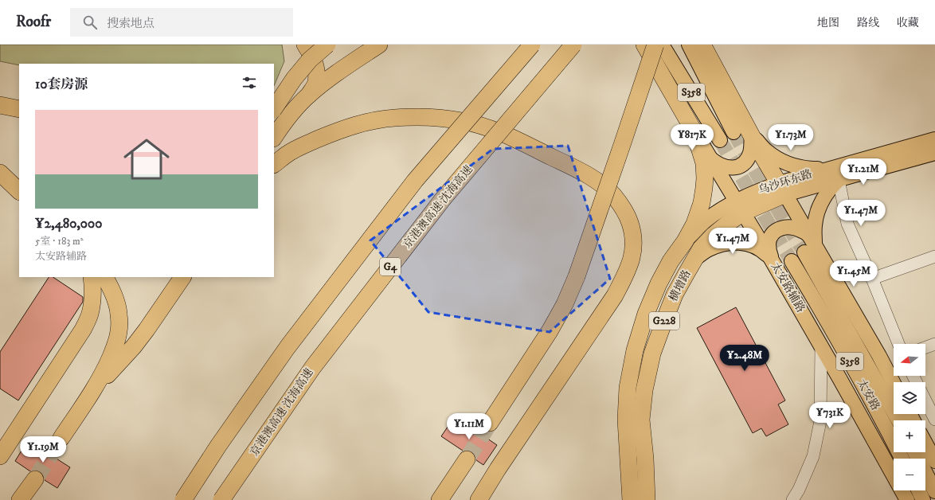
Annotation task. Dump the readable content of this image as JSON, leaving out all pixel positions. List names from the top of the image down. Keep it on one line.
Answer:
{"streets":{"highway":["京港澳高速 沈海高速","G4","横增路","太安路辅路","G228"],"main road":["S358","乌沙环东路","太安路"]},"crossings":[["乌沙环东路","横增路"],["横增路","太安路辅路"],["横增路","G228"],["太安路辅路","G228"]],"north":"left","page":{"header":"Roofr","search":"搜索地点","nav":["地图","路线","收藏"],"heading":"10套房源","list":[{"name":"¥2,480,000","note":"5室 · 183 m² · 太安路辅路"}],"price":["¥817K","¥1.73M","¥1.21M","¥1.47M","¥1.47M","¥1.45M","¥2.48M","¥731K","¥1.11M","¥1.19M"],"map_buttons":["+","−"]}}
